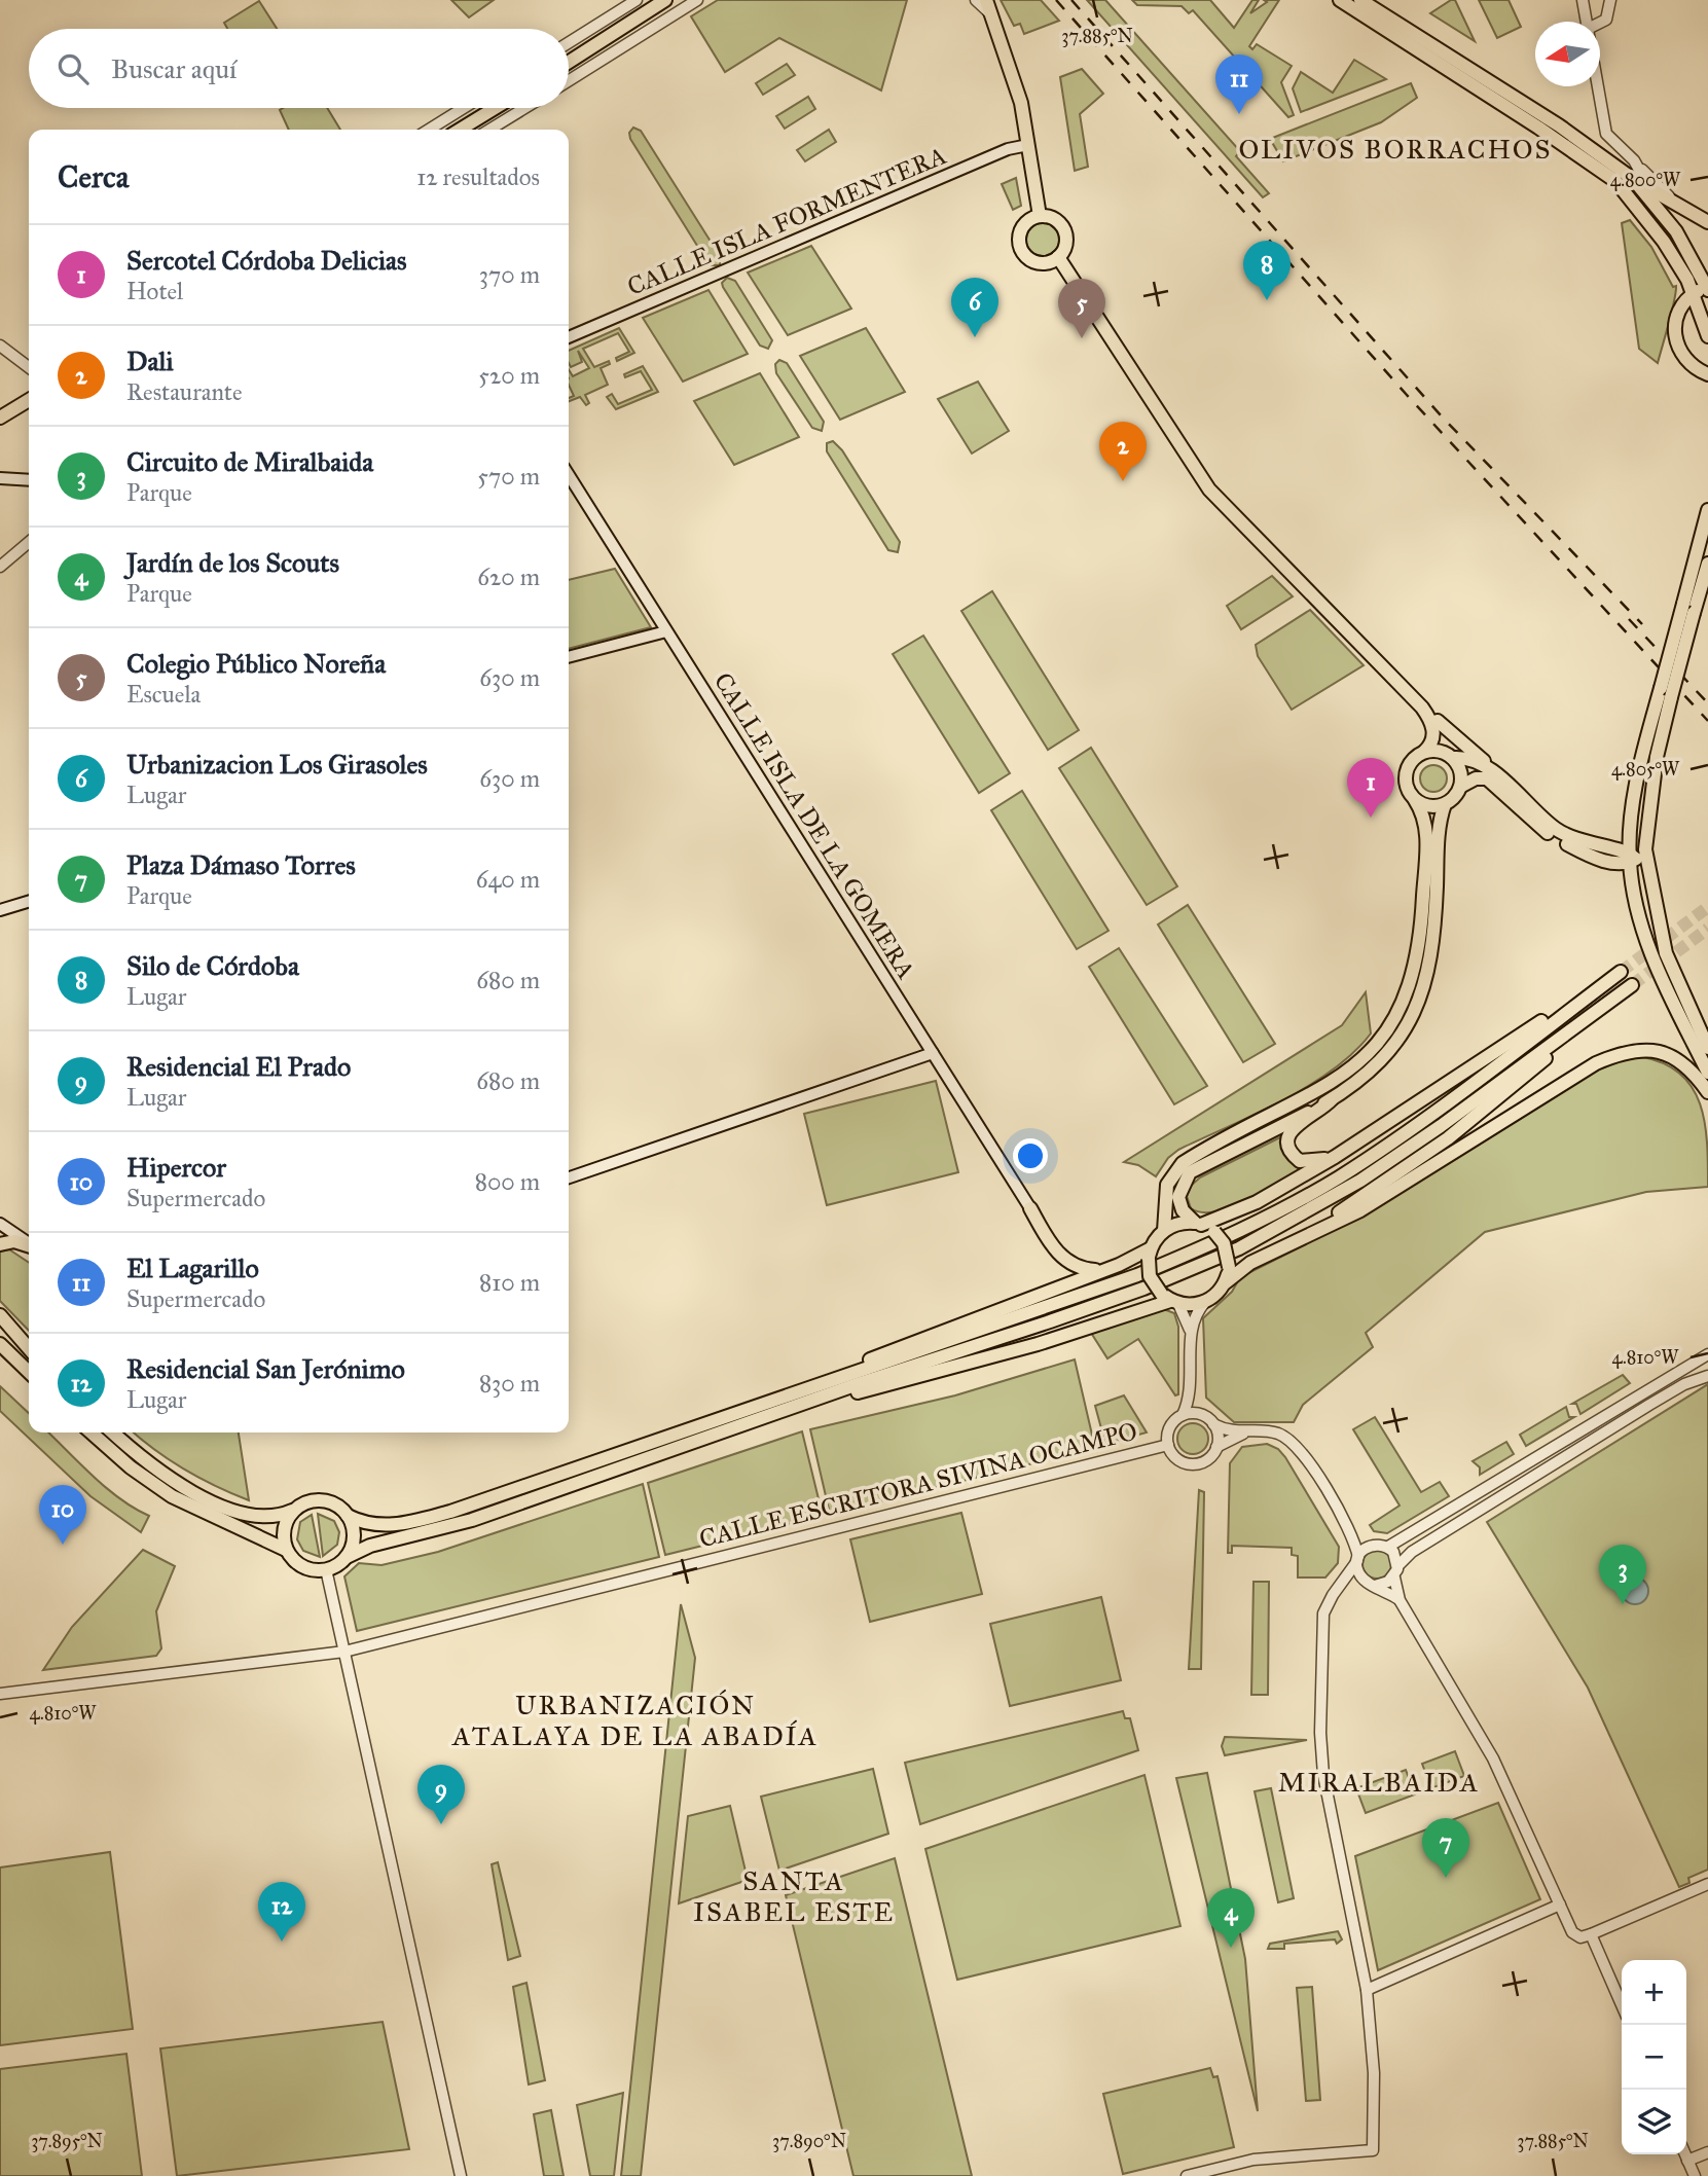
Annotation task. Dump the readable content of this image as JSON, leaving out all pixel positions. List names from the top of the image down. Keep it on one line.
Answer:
{"streets":{"main road":["CALLE ISLA FORMENTERA","CALLE ISLA DE LA GOMERA"],"street":["CALLE ESCRITORA SIVINA OCAMPO"]},"districts":["OLIVOS BORRACHOS","URBANIZACIÓN ATALAYA DE LA ABADÍA","MIRALBAIDA","SANTA ISABEL ESTE"],"north":"left","page":{"search":"Buscar aquí","pins":["11","8","6","5","2","1","10","3","9","7","12","4"],"heading":["Cerca","12 resultados"],"list":[{"mark":"1","name":"Sercotel Córdoba Delicias","note":"Hotel","value":"370 m"},{"mark":"2","name":"Dali","note":"Restaurante","value":"520 m"},{"mark":"3","name":"Circuito de Miralbaida","note":"Parque","value":"570 m"},{"mark":"4","name":"Jardín de los Scouts","note":"Parque","value":"620 m"},{"mark":"5","name":"Colegio Público Noreña","note":"Escuela","value":"630 m"},{"mark":"6","name":"Urbanizacion Los Girasoles","note":"Lugar","value":"630 m"},{"mark":"7","name":"Plaza Dámaso Torres","note":"Parque","value":"640 m"},{"mark":"8","name":"Silo de Córdoba","note":"Lugar","value":"680 m"},{"mark":"9","name":"Residencial El Prado","note":"Lugar","value":"680 m"},{"mark":"10","name":"Hipercor","note":"Supermercado","value":"800 m"},{"mark":"11","name":"El Lagarillo","note":"Supermercado","value":"810 m"},{"mark":"12","name":"Residencial San Jerónimo","note":"Lugar","value":"830 m"}],"map_buttons":["+","−"]},"coordinates":["37.885°N","4.800°W","4.805°W","4.810°W","37.895°N","37.890°N"]}
